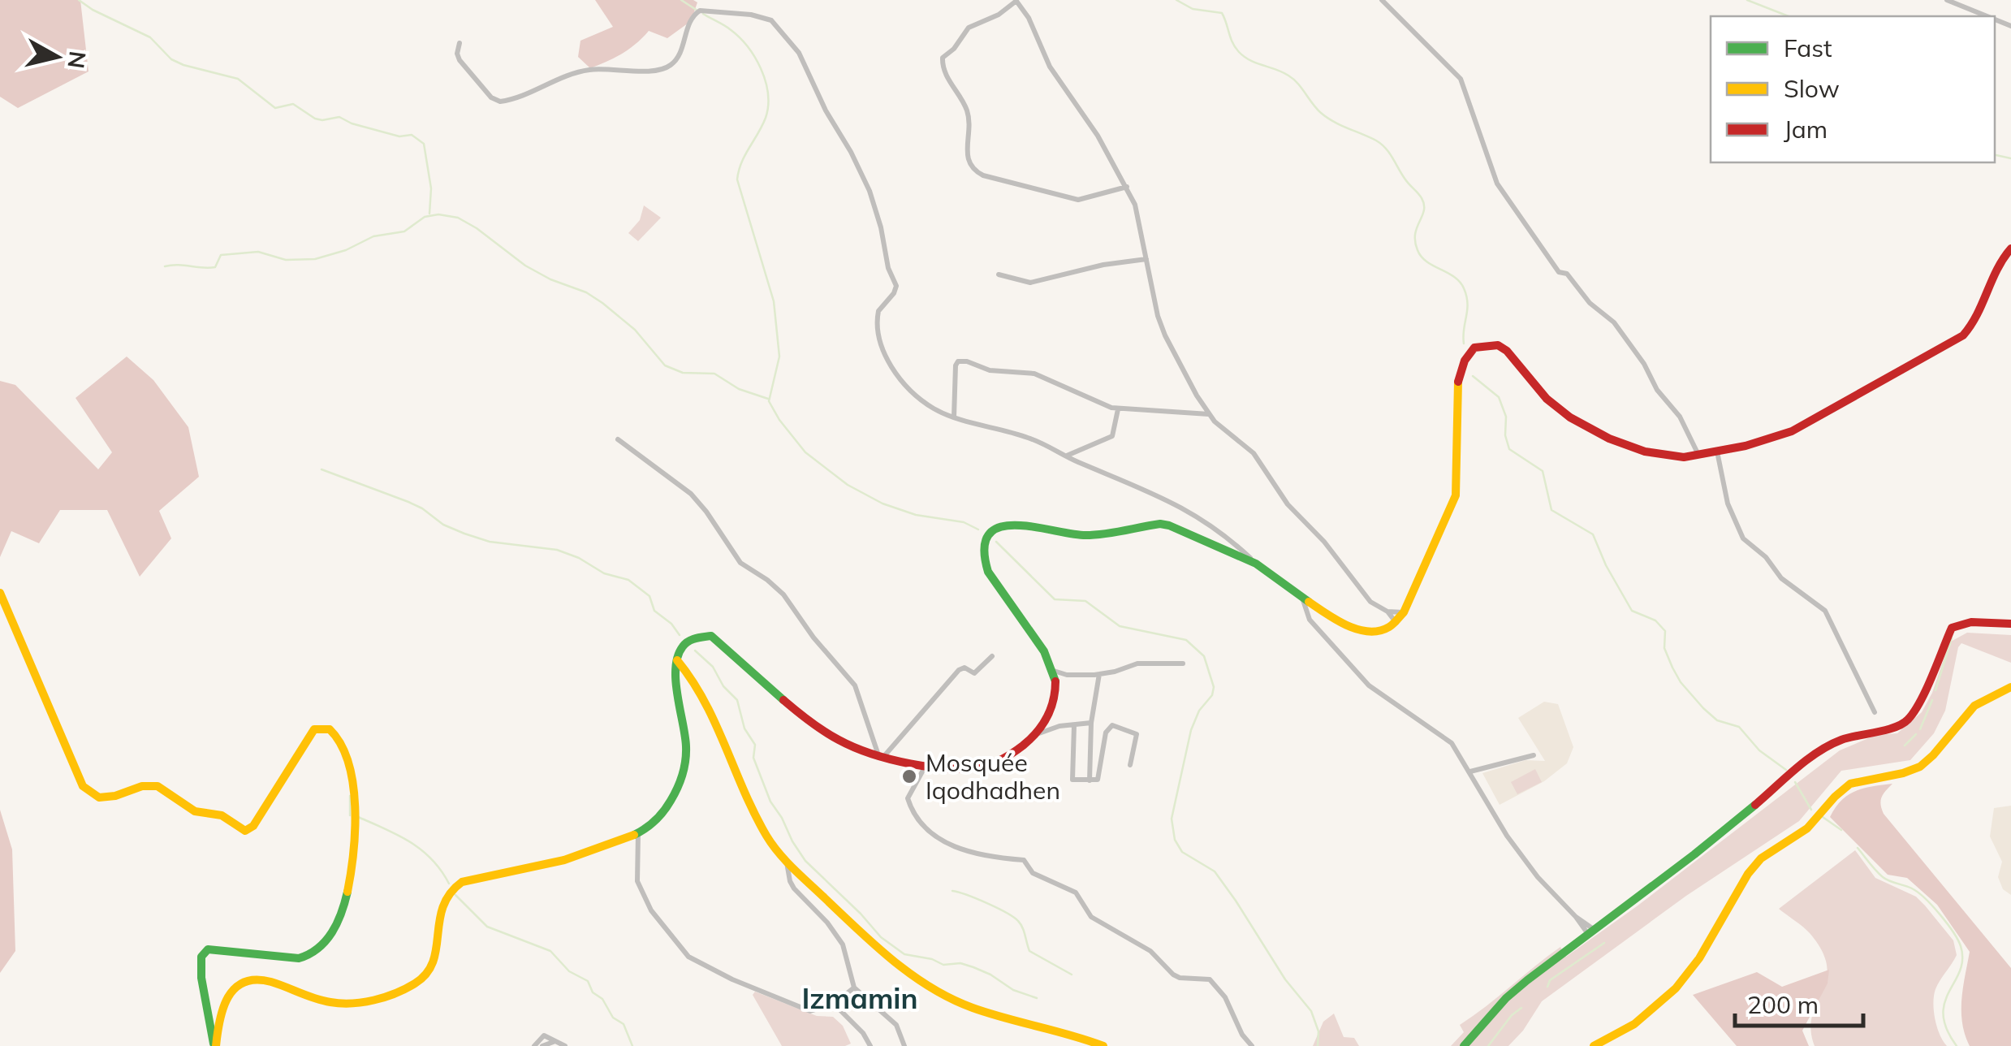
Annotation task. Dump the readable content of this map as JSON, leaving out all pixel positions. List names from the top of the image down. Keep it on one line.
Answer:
{"districts":["Izmamin"],"places":["Mosquée Iqodhadhen"],"legend":["Fast","Slow","Jam"],"scale_bar":"200 m","north":"right"}
